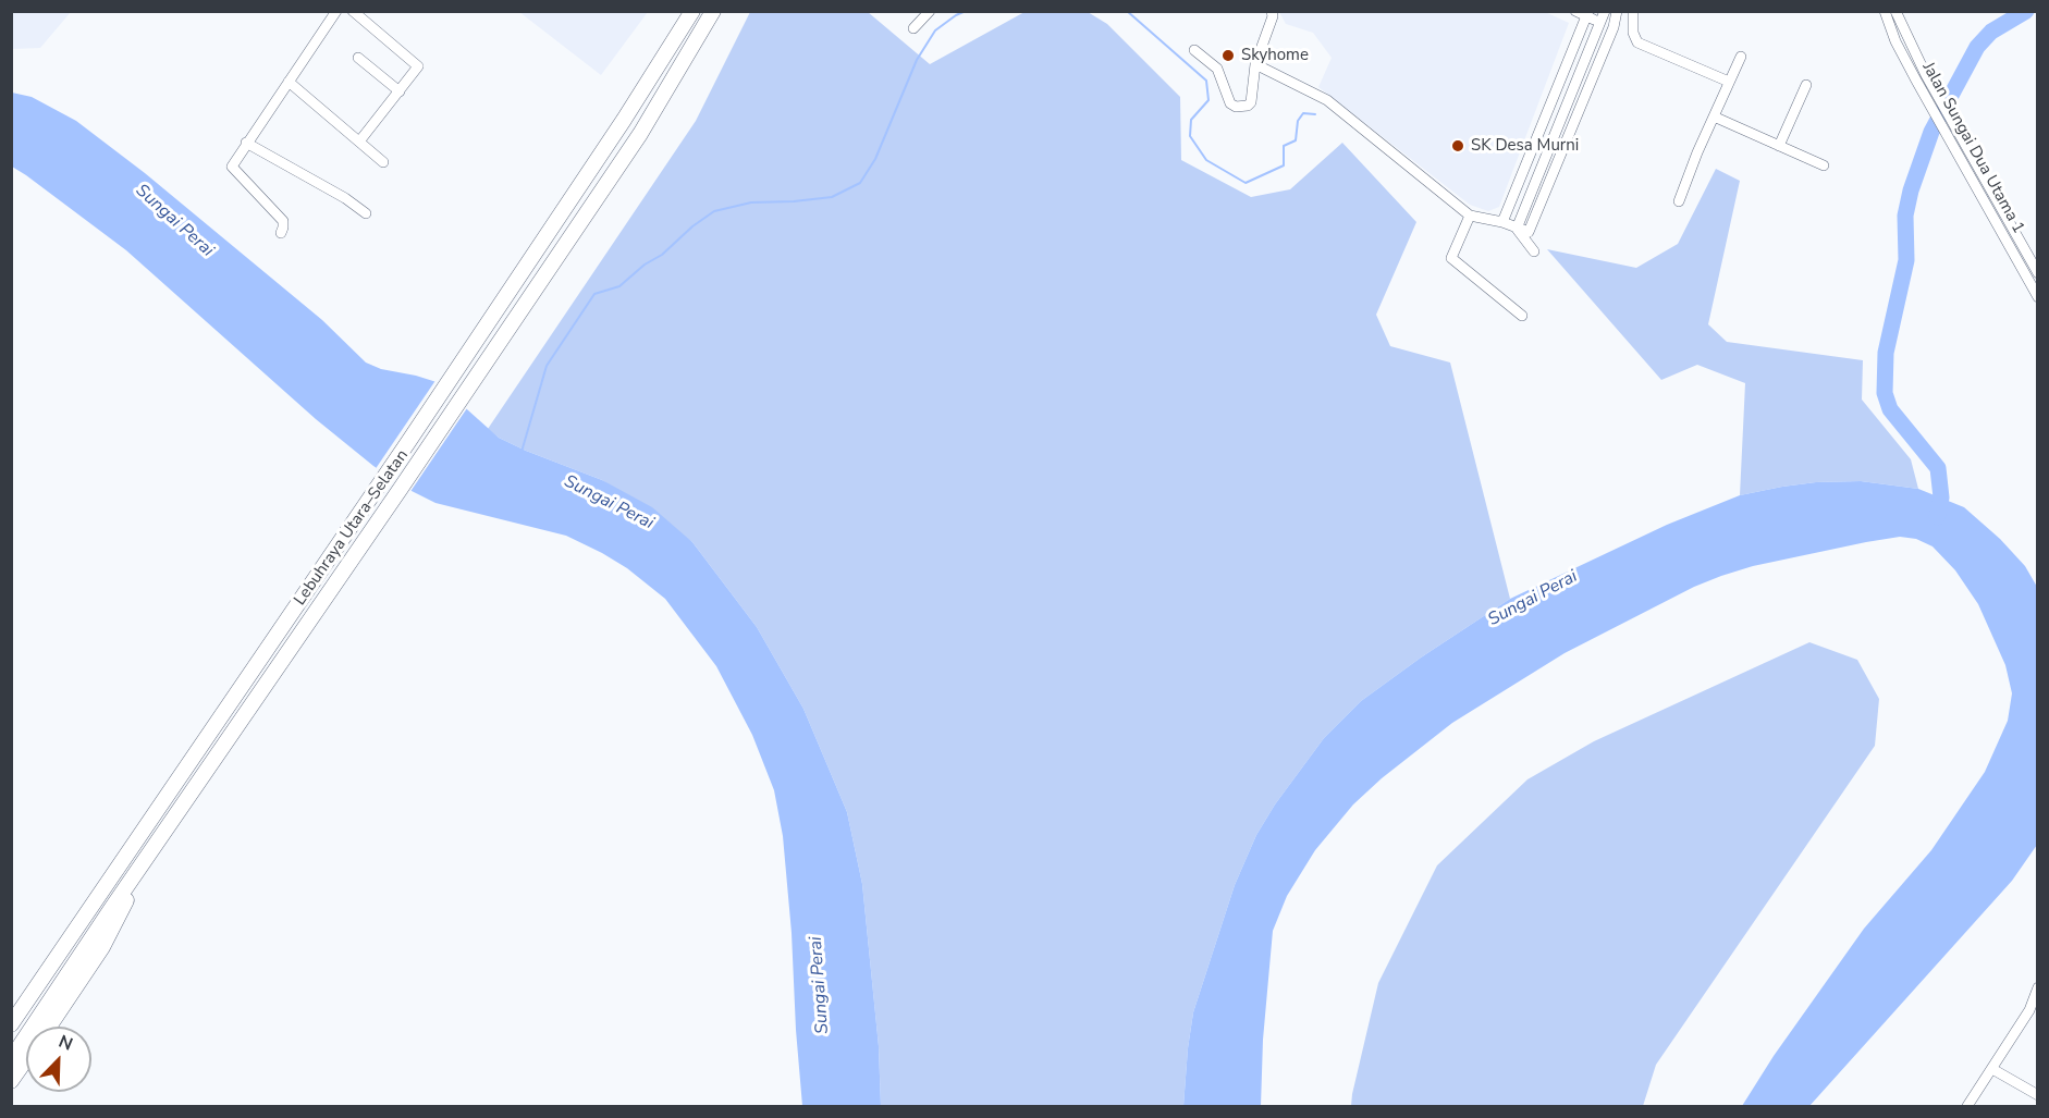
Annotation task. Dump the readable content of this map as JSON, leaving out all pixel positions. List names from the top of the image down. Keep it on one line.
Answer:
{"streets":{"highway":["Lebuhraya Utara–Selatan"],"street":["Jalan Sungai Dua Utama 1"]},"water":["Sungai Perai"],"places":["Skyhome","SK Desa Murni"],"north":"top right"}
